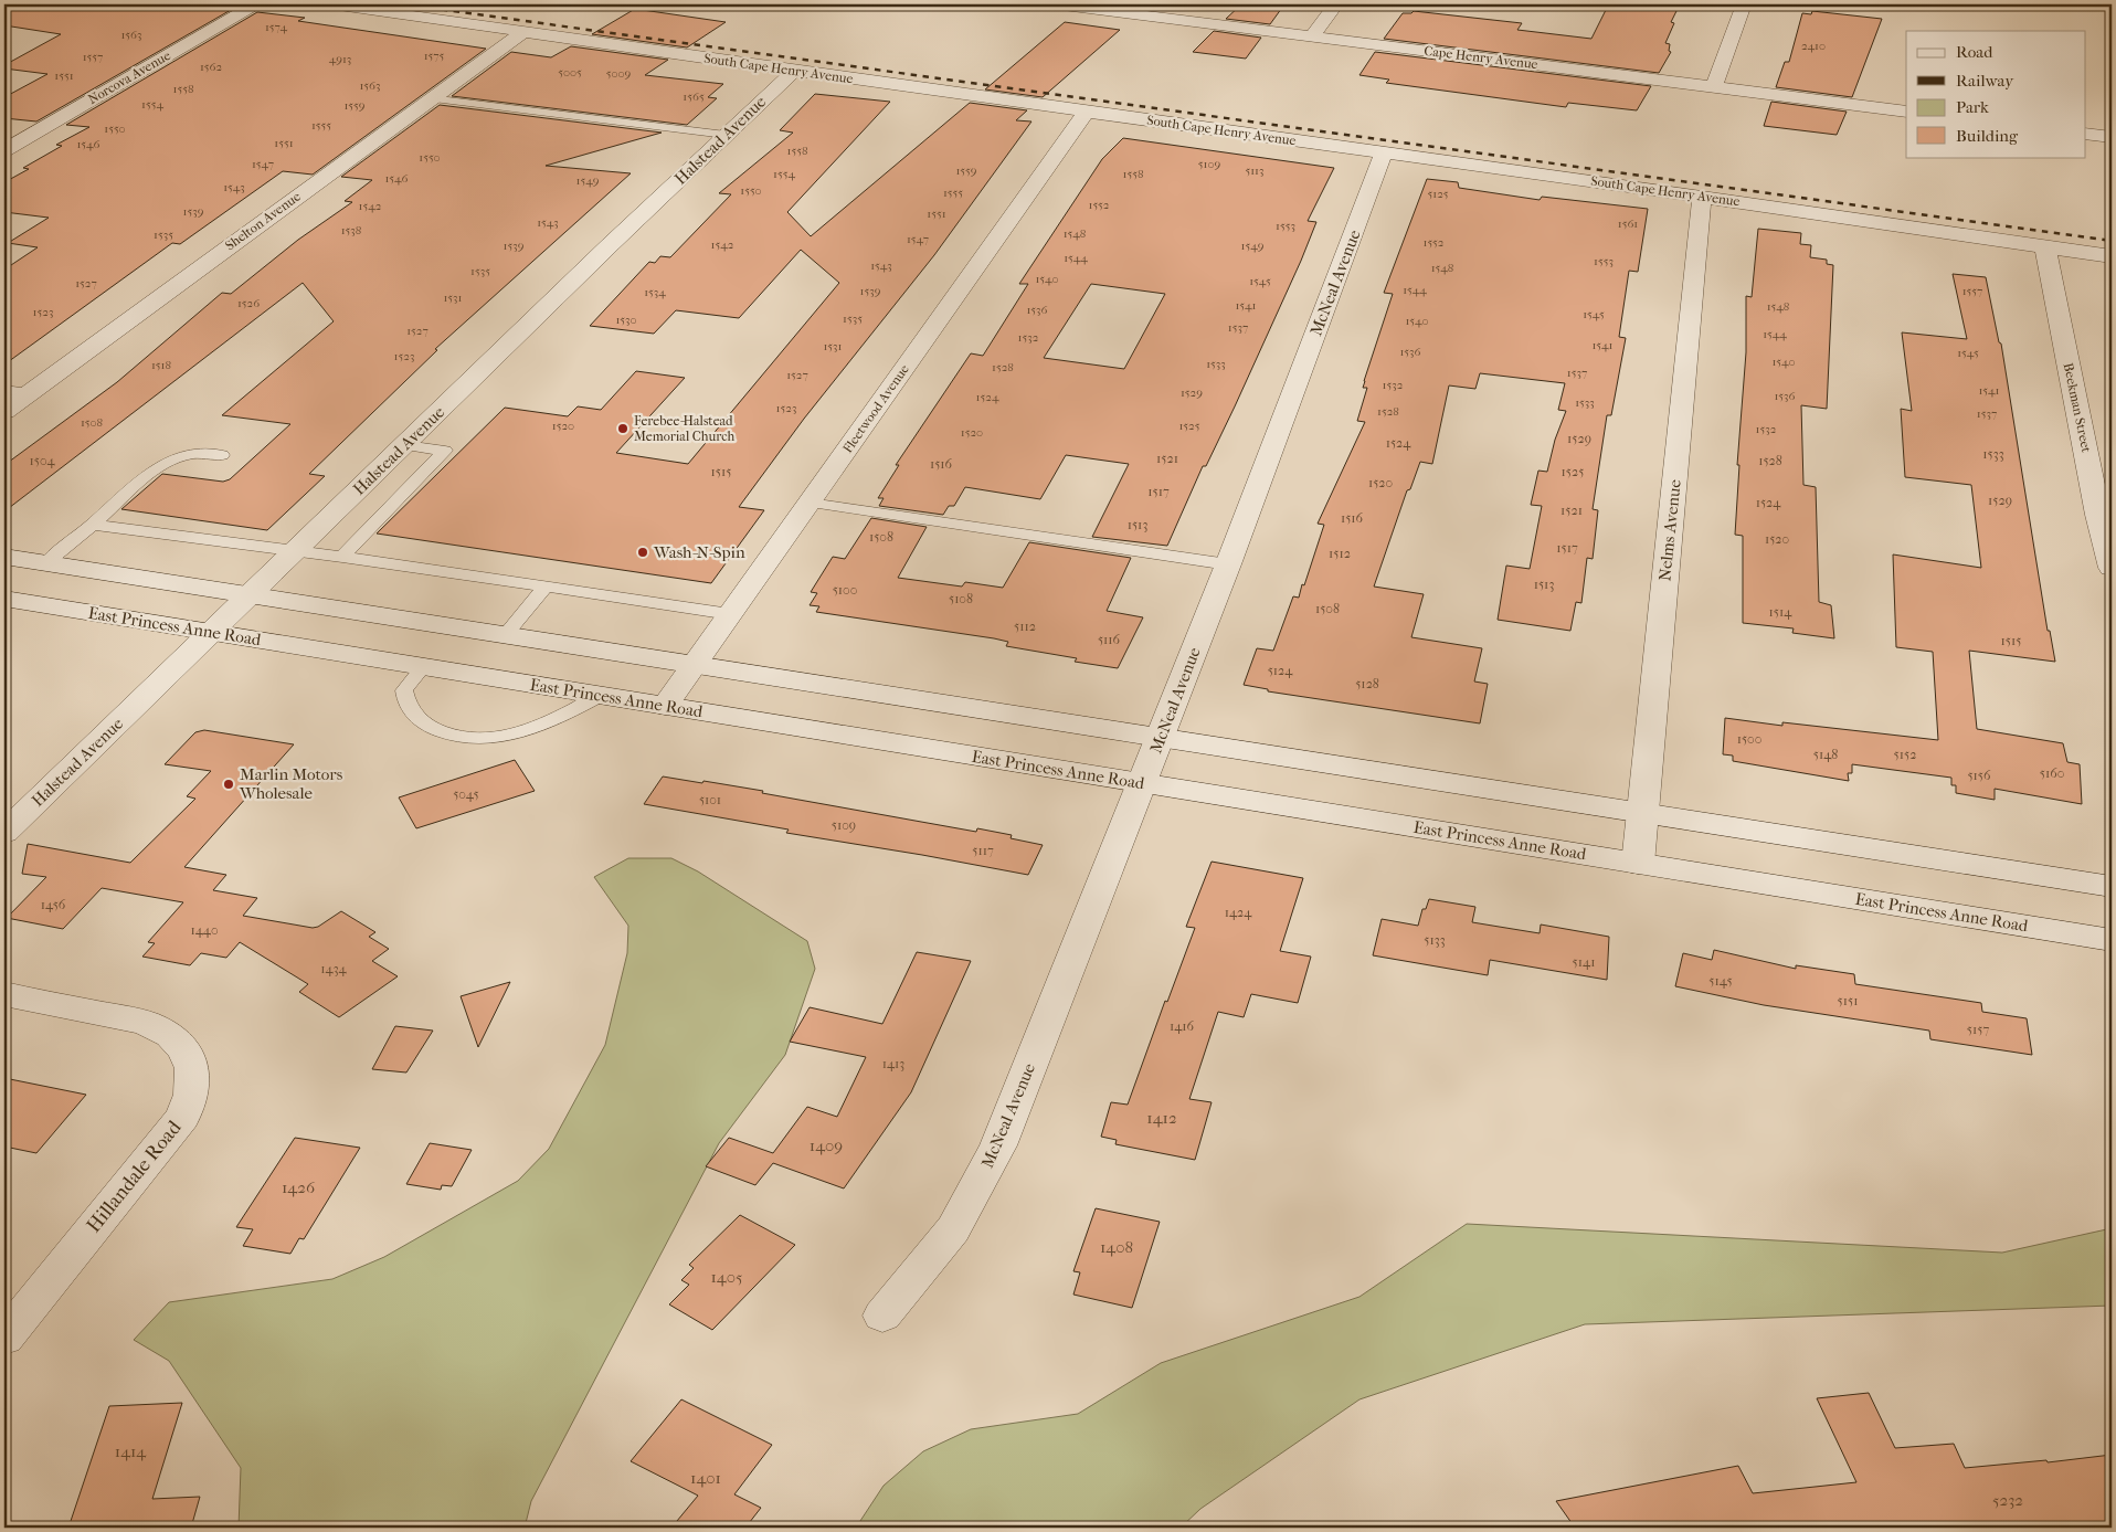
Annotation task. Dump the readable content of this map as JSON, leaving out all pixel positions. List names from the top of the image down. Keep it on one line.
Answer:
{"streets":{"street":["Cape Henry Avenue","South Cape Henry Avenue","Norcova Avenue","Halstead Avenue","Shelton Avenue","McNeal Avenue","Beekman Street","Fleetwood Avenue","Nelms Avenue","East Princess Anne Road","Hillandale Road"]},"crossings":[["South Cape Henry Avenue","Halstead Avenue"],["South Cape Henry Avenue","Shelton Avenue"],["South Cape Henry Avenue","McNeal Avenue"],["South Cape Henry Avenue","Beekman Street"],["South Cape Henry Avenue","Fleetwood Avenue"],["South Cape Henry Avenue","Nelms Avenue"],["Halstead Avenue","East Princess Anne Road"],["McNeal Avenue","East Princess Anne Road"],["Fleetwood Avenue","East Princess Anne Road"],["Nelms Avenue","East Princess Anne Road"]],"places":["Ferebee-Halstead Memorial Church","Wash-N-Spin","Marlin Motors Wholesale"],"house_numbers":["1574","1563","2410","1575","1557","4913","1562","5005","5009","1551","1563","1558","1565","1554","1559","1555","1550","1551","1546","1558","1550","1547","5109","1559","5113","1554","1558","1546","1549","1543","1550","1555","5125","1552","1542","1539","1551","1543","1561","1553","1538","1548","1535","1547","1552","1542","1539","1549","1544","1553","1543","1548","1535","1540","1545","1527","1544","1539","1557","1534","1531","1526","1541","1548","1536","1523","1545","1535","1530","1540","1537","1527","1544","1532","1541","1531","1536","1545","1523","1540","1533","1518","1528","1537","1527","1532","1541","1529","1536","1524","1533","1523","1528","1537","1508","1520","1525","1532","1520","1529","1524","1533","1521","1504","1528","1516","1515","1525","1520","1517","1529","1524","1521","1516","1513","1508","1520","1517","1512","1513","5100","5108","1508","1514","5112","5116","1515","5124","5128","1500","5148","5152","5160","5156","5045","5101","5109","5117","1456","1424","1440","5133","5141","1434","5145","5151","1416","5157","1413","1412","1409","1426","1408","1405","1414","1401","5232"],"legend":["Road","Railway","Park","Building"]}
